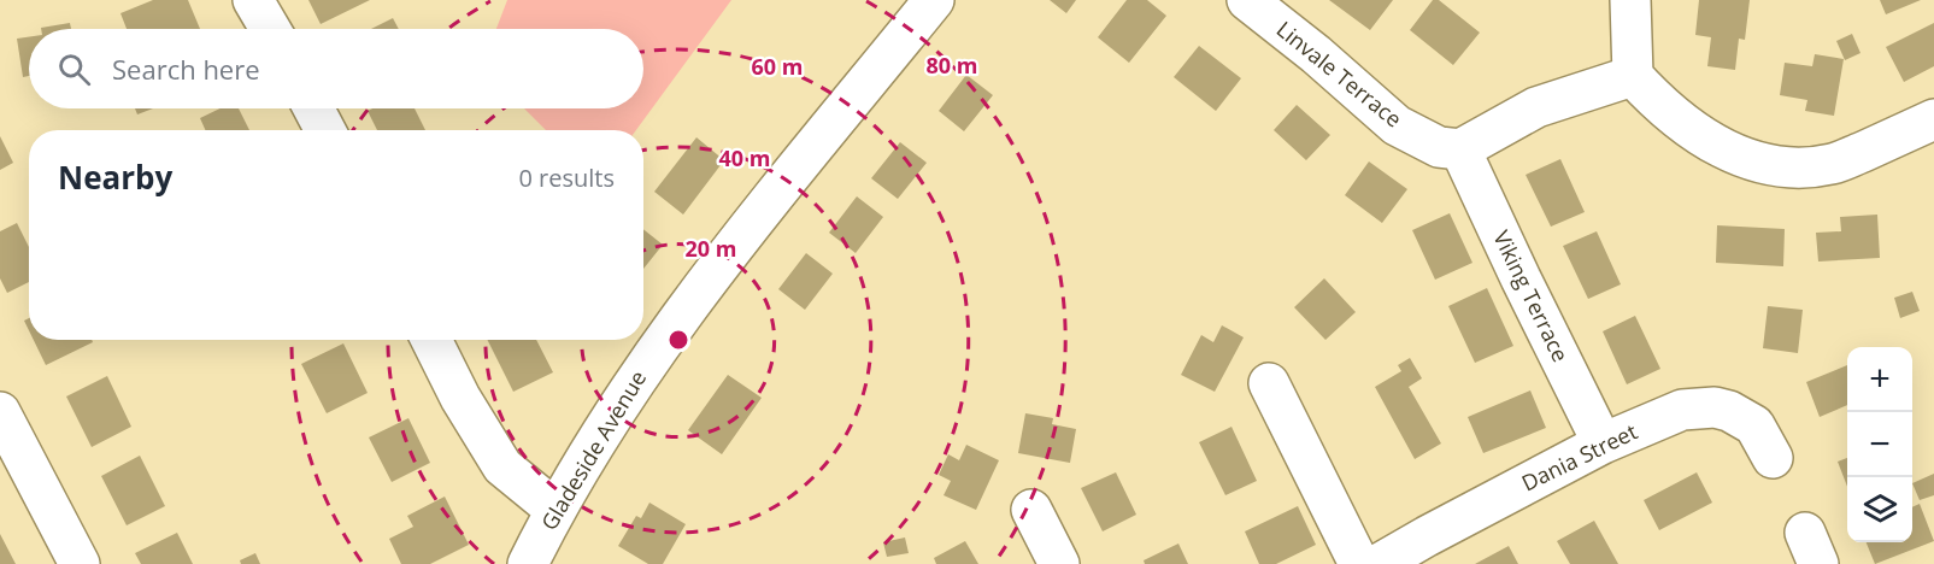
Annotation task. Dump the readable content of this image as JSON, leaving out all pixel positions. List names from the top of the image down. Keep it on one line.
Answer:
{"streets":{"street":["Linvale Terrace","Viking Terrace","Gladeside Avenue","Dania Street"]},"crossings":[["Linvale Terrace","Viking Terrace"],["Viking Terrace","Dania Street"]],"page":{"search":"Search here","heading":["Nearby","0 results"],"map_buttons":["+","−"]},"rings":["80 m","60 m","40 m","20 m"]}
